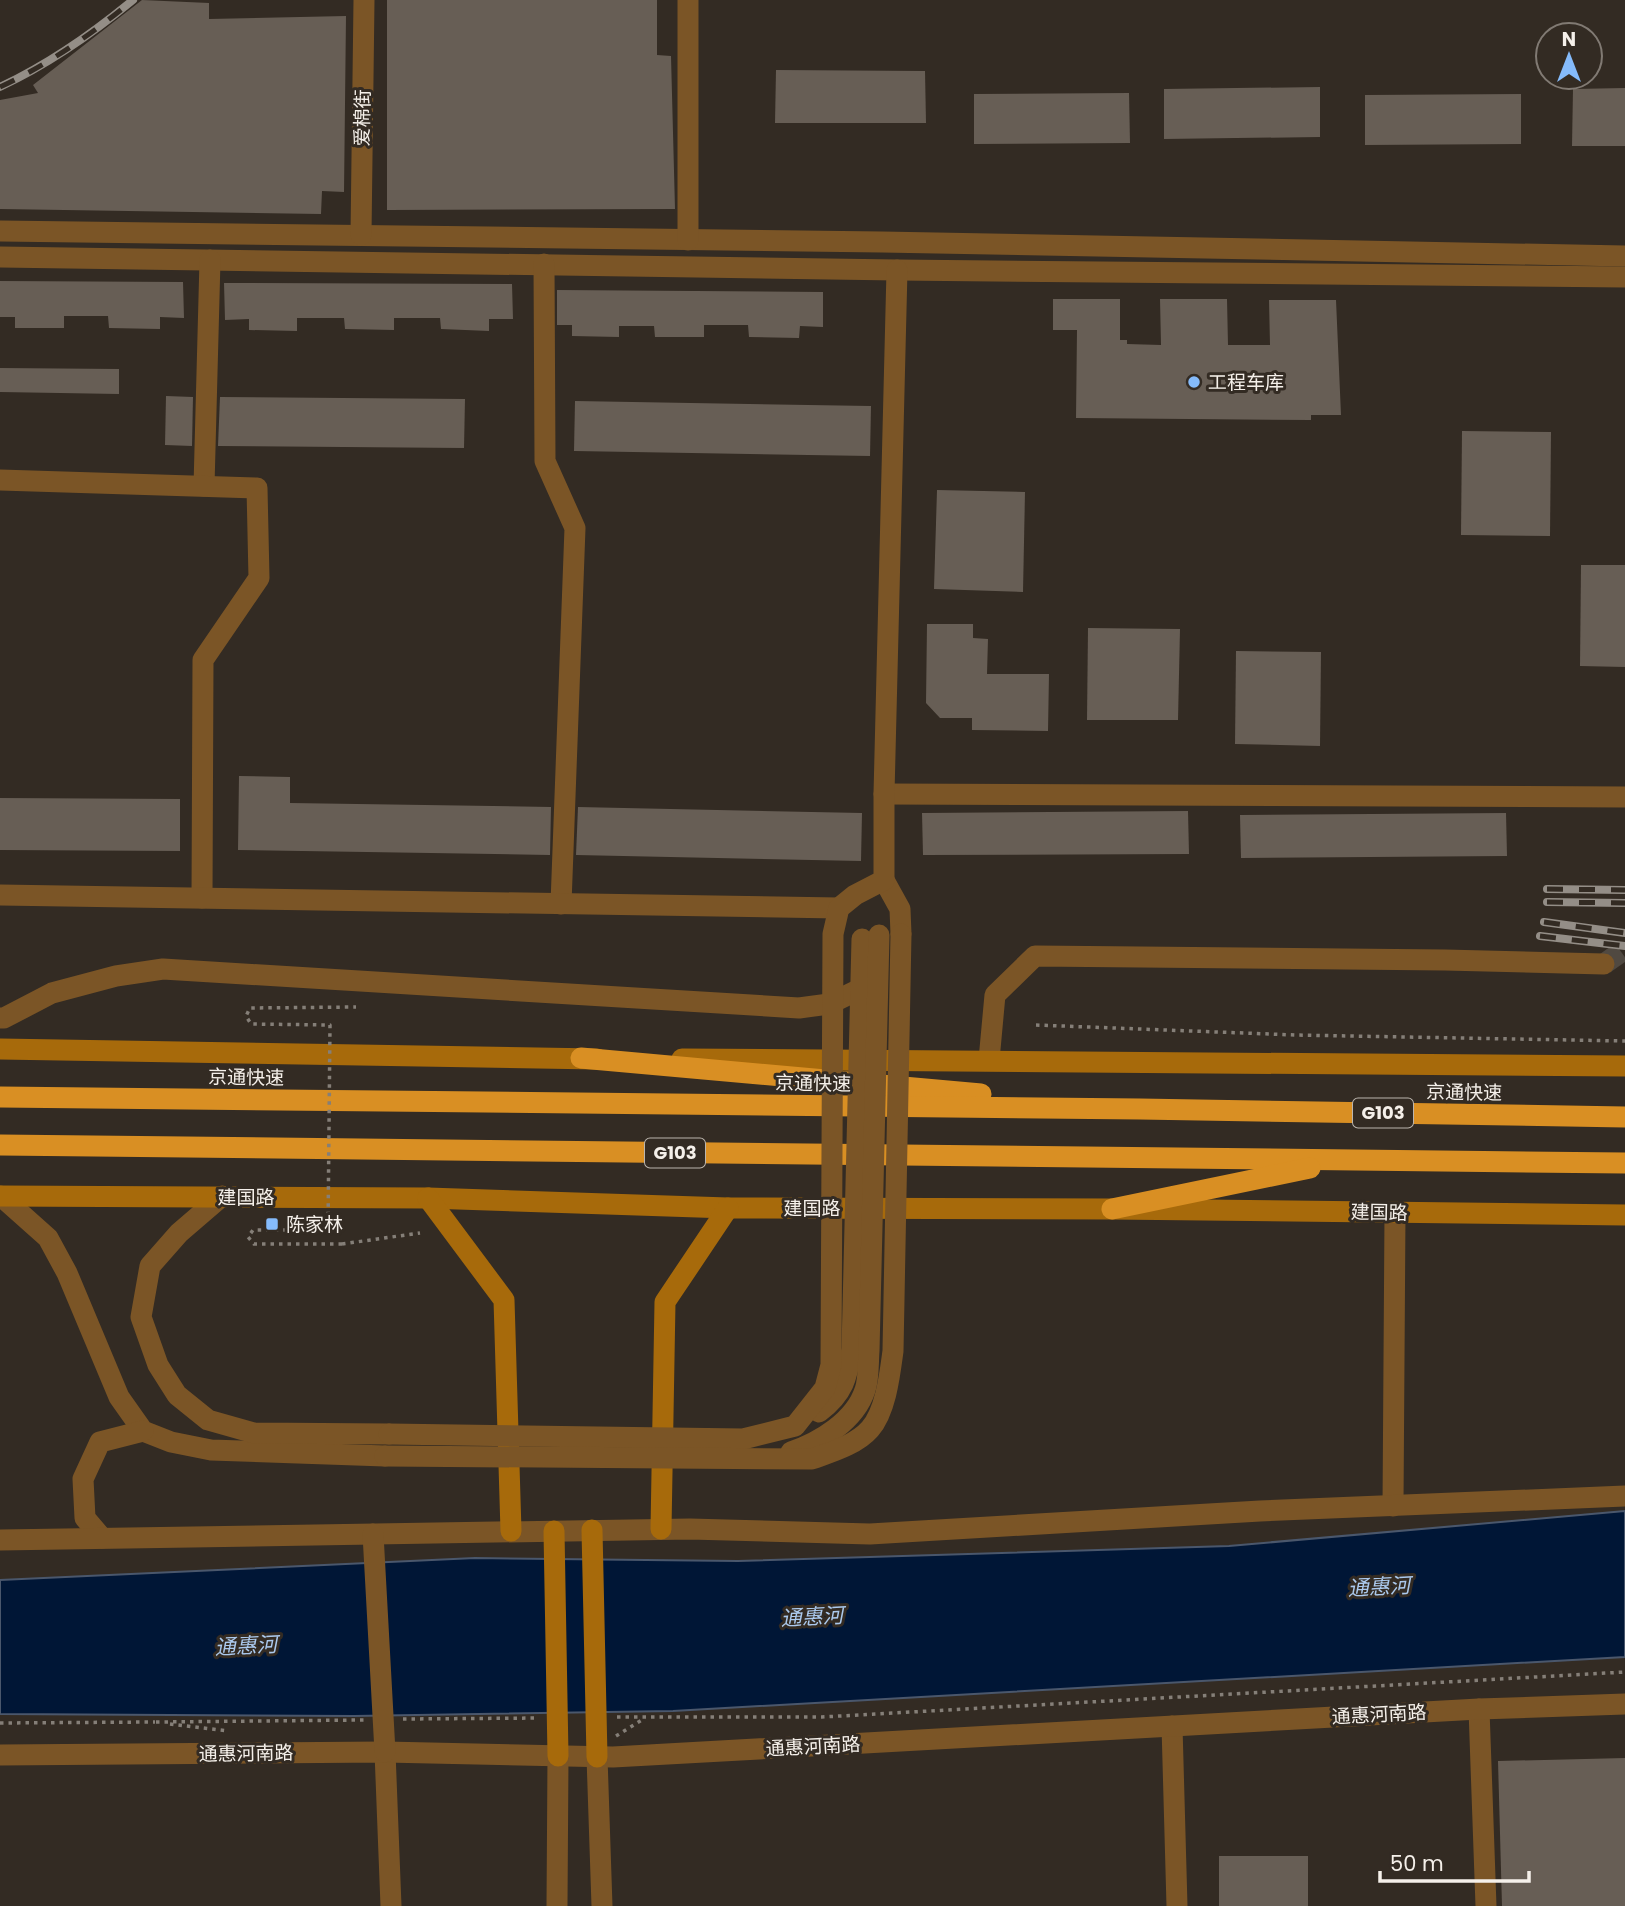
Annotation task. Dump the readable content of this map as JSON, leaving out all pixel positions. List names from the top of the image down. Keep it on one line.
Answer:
{"streets":{"highway":["京通快速","G103"],"main road":["建国路"],"street":["爱棉街","通惠河南路"]},"water":["通惠河"],"places":{"other":["工程车库"],"transit":["陈家林"]},"scale_bar":"50 m","north":"top"}
